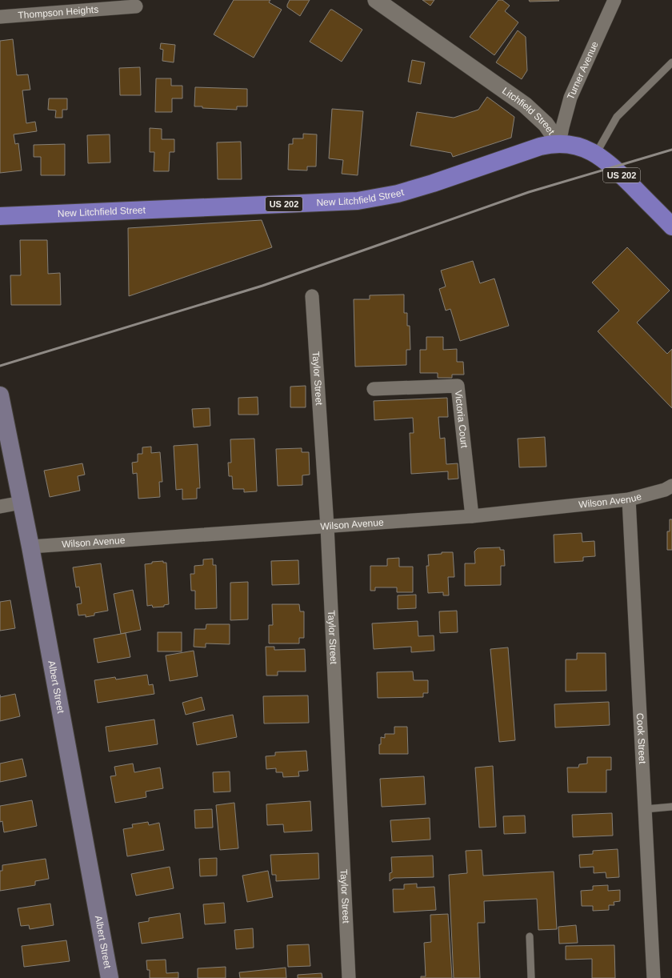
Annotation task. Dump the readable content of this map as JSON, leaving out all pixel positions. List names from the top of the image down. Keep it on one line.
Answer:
{"streets":{"highway":["Litchfield Street","US 202","New Litchfield Street"],"main road":["Albert Street"],"street":["Thompson Heights","Turner Avenue","Taylor Street","Victoria Court","Wilson Avenue","Cook Street"]},"crossings":[["Turner Avenue","Litchfield Street"],["Turner Avenue","New Litchfield Street"],["Litchfield Street","New Litchfield Street"],["Taylor Street","Wilson Avenue"],["Victoria Court","Wilson Avenue"],["Wilson Avenue","Albert Street"],["Wilson Avenue","Cook Street"]]}
